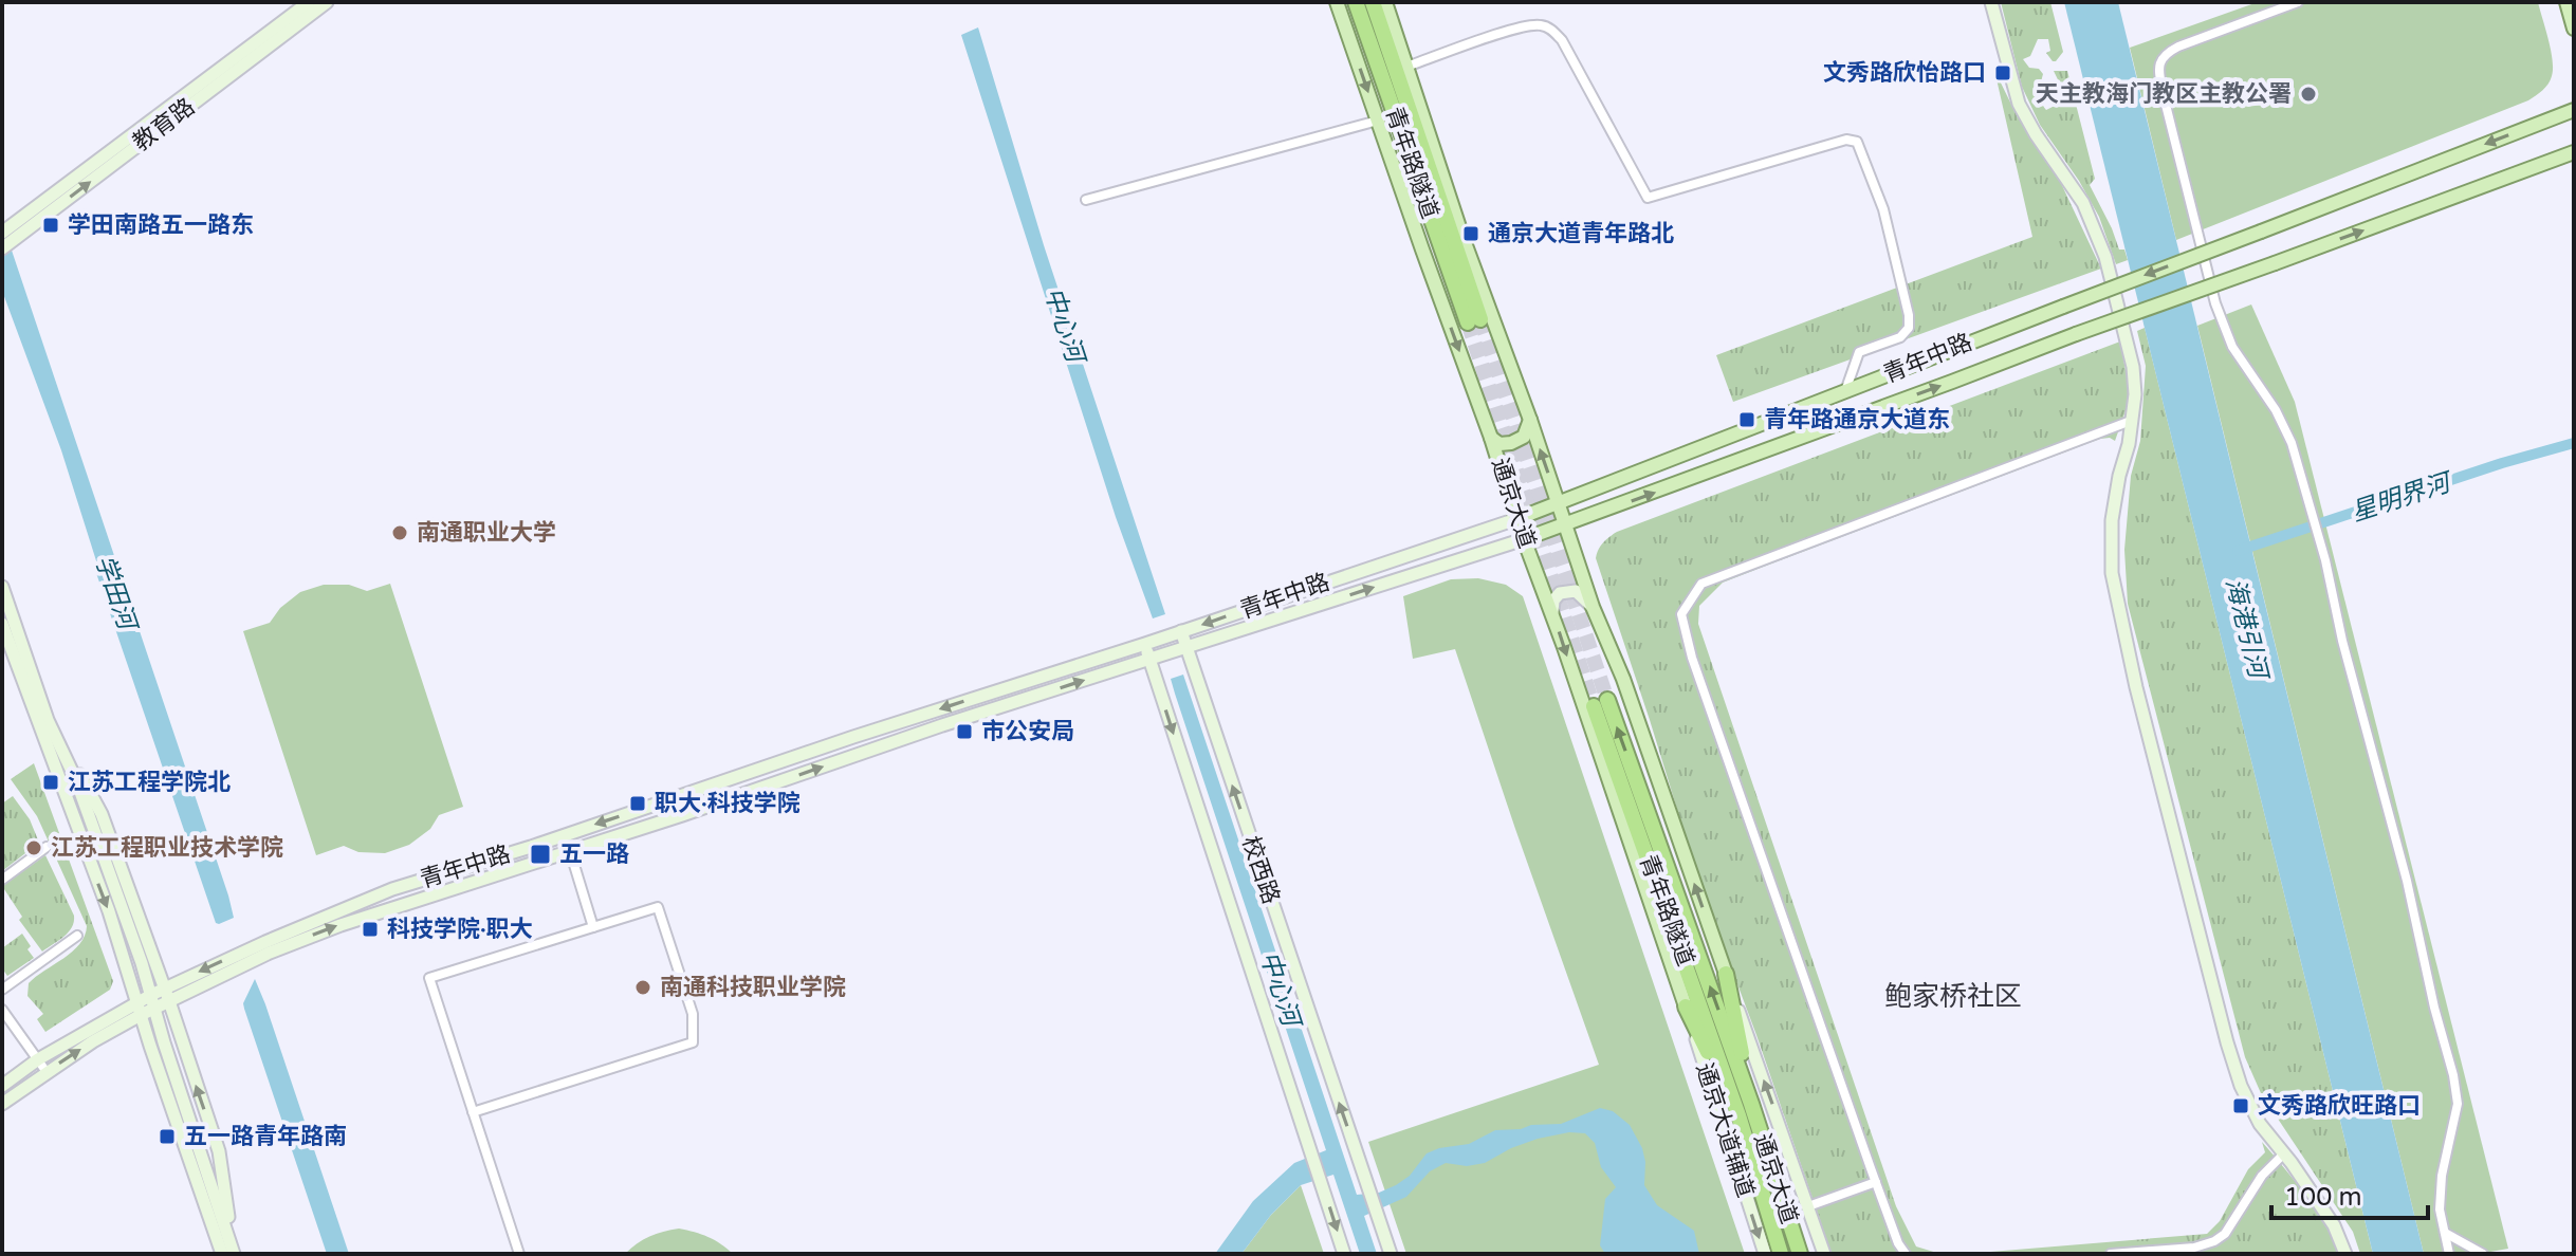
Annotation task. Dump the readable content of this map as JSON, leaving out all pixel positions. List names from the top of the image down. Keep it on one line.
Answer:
{"streets":{"highway":["青年路隧道","通京大道"],"main road":["教育路","青年中路","校西路","通京大道辅道"]},"crossings":[["青年路隧道","通京大道"],["青年中路","通京大道"],["青年中路","校西路"],["通京大道","通京大道辅道"]],"districts":["鲍家桥社区"],"water":["中心河","星明界河","学田河","海港引河"],"places":{"transit":["文秀路欣怡路口","学田南路五一路东","通京大道青年路北","青年路通京大道东","市公安局","江苏工程学院北","职大·科技学院","五一路","科技学院·职大","文秀路欣旺路口","五一路青年路南"],"other":["天主教海门教区主教公署","南通职业大学","江苏工程职业技术学院","南通科技职业学院"]},"scale_bar":"100 m"}
